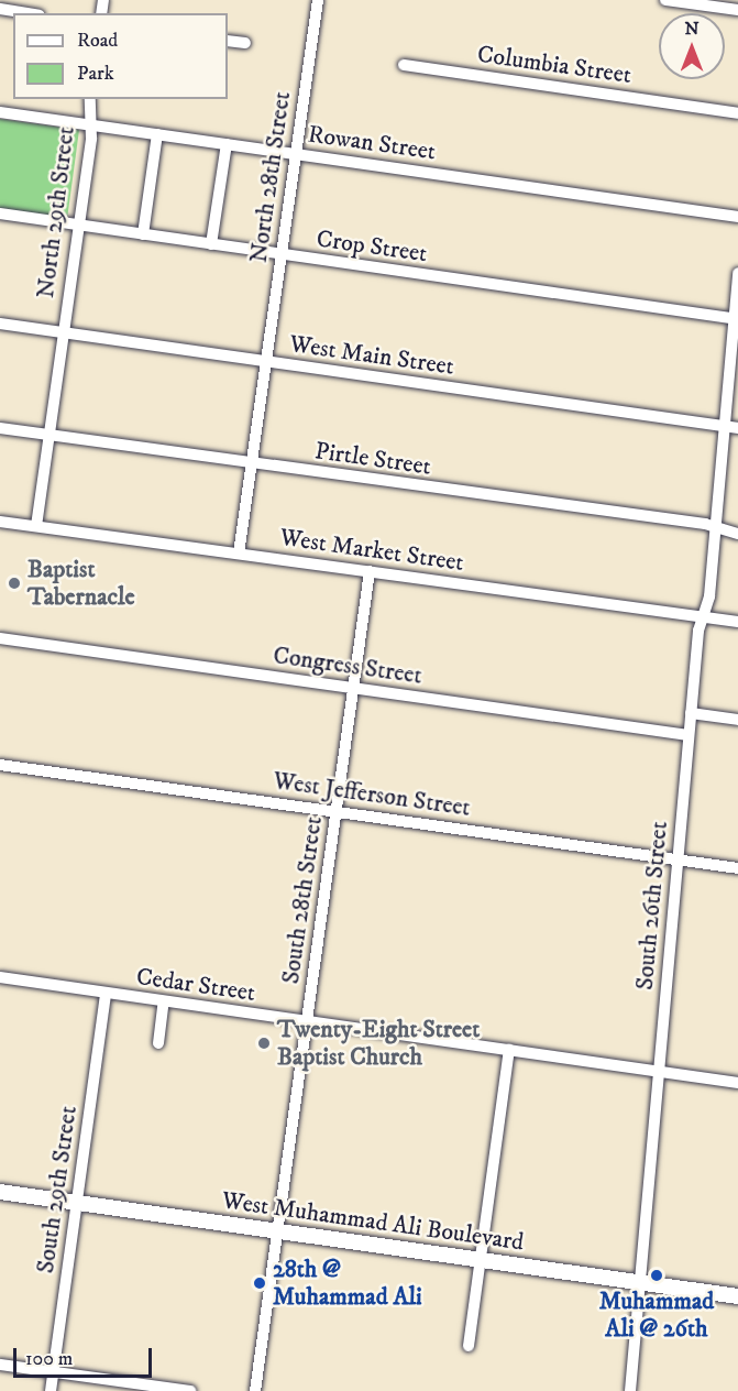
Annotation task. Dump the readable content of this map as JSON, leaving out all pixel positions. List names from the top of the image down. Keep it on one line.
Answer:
{"streets":{"main road":["West Muhammad Ali Boulevard"],"street":["Columbia Street","Rowan Street","North 28th Street","North 29th Street","Crop Street","West Main Street","Pirtle Street","West Market Street","Congress Street","West Jefferson Street","South 28th Street","South 26th Street","Cedar Street","South 29th Street"]},"crossings":[["Rowan Street","North 28th Street"],["Rowan Street","North 29th Street"],["North 28th Street","Crop Street"],["North 28th Street","West Main Street"],["North 29th Street","Crop Street"],["North 29th Street","West Main Street"],["Crop Street","South 26th Street"],["West Main Street","South 26th Street"],["Pirtle Street","South 26th Street"],["West Market Street","South 28th Street"],["West Market Street","South 26th Street"],["Congress Street","South 28th Street"],["Congress Street","South 26th Street"],["West Jefferson Street","South 28th Street"],["West Jefferson Street","South 26th Street"],["South 28th Street","Cedar Street"],["South 28th Street","West Muhammad Ali Boulevard"],["South 26th Street","Cedar Street"],["South 26th Street","West Muhammad Ali Boulevard"],["Cedar Street","South 29th Street"],["South 29th Street","West Muhammad Ali Boulevard"]],"places":["Baptist Tabernacle","Twenty-Eight Street Baptist Church","Muhammad Ali @ 26th","28th @ Muhammad Ali"],"legend":["Road","Park"],"scale_bar":"100 m","north":"top"}
